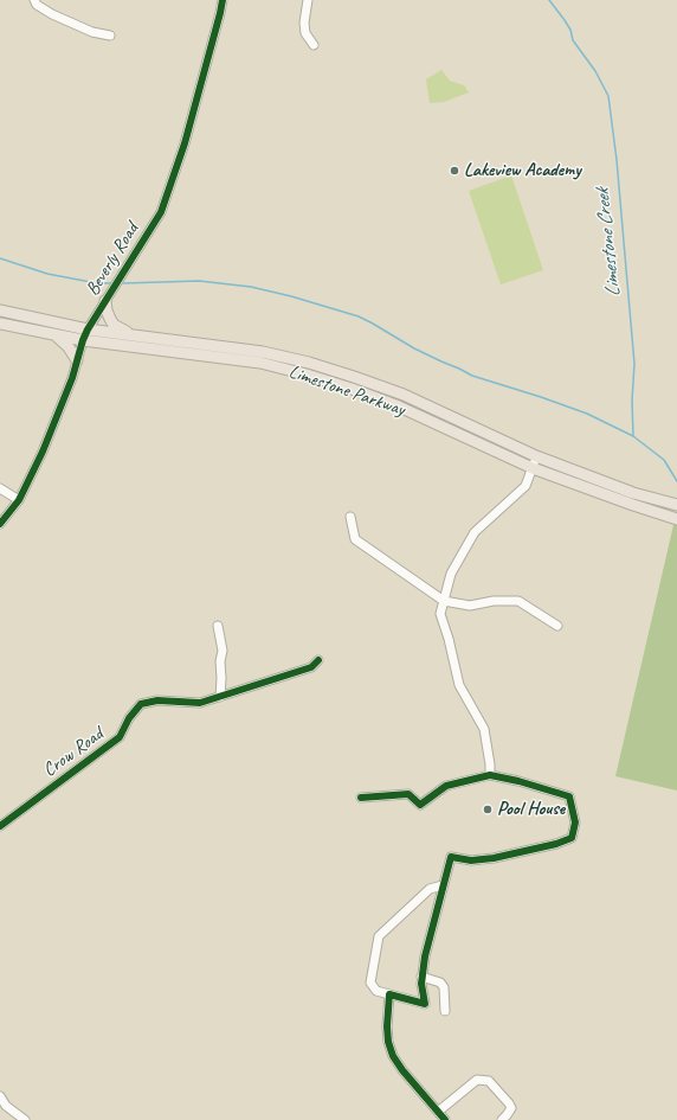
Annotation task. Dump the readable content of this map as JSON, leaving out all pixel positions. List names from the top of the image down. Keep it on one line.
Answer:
{"streets":{"main road":["Limestone Parkway"],"street":["Beverly Road","Crow Road"]},"crossings":[["Beverly Road","Limestone Parkway"]],"water":["Limestone Creek"],"places":["Lakeview Academy","Pool House"]}
